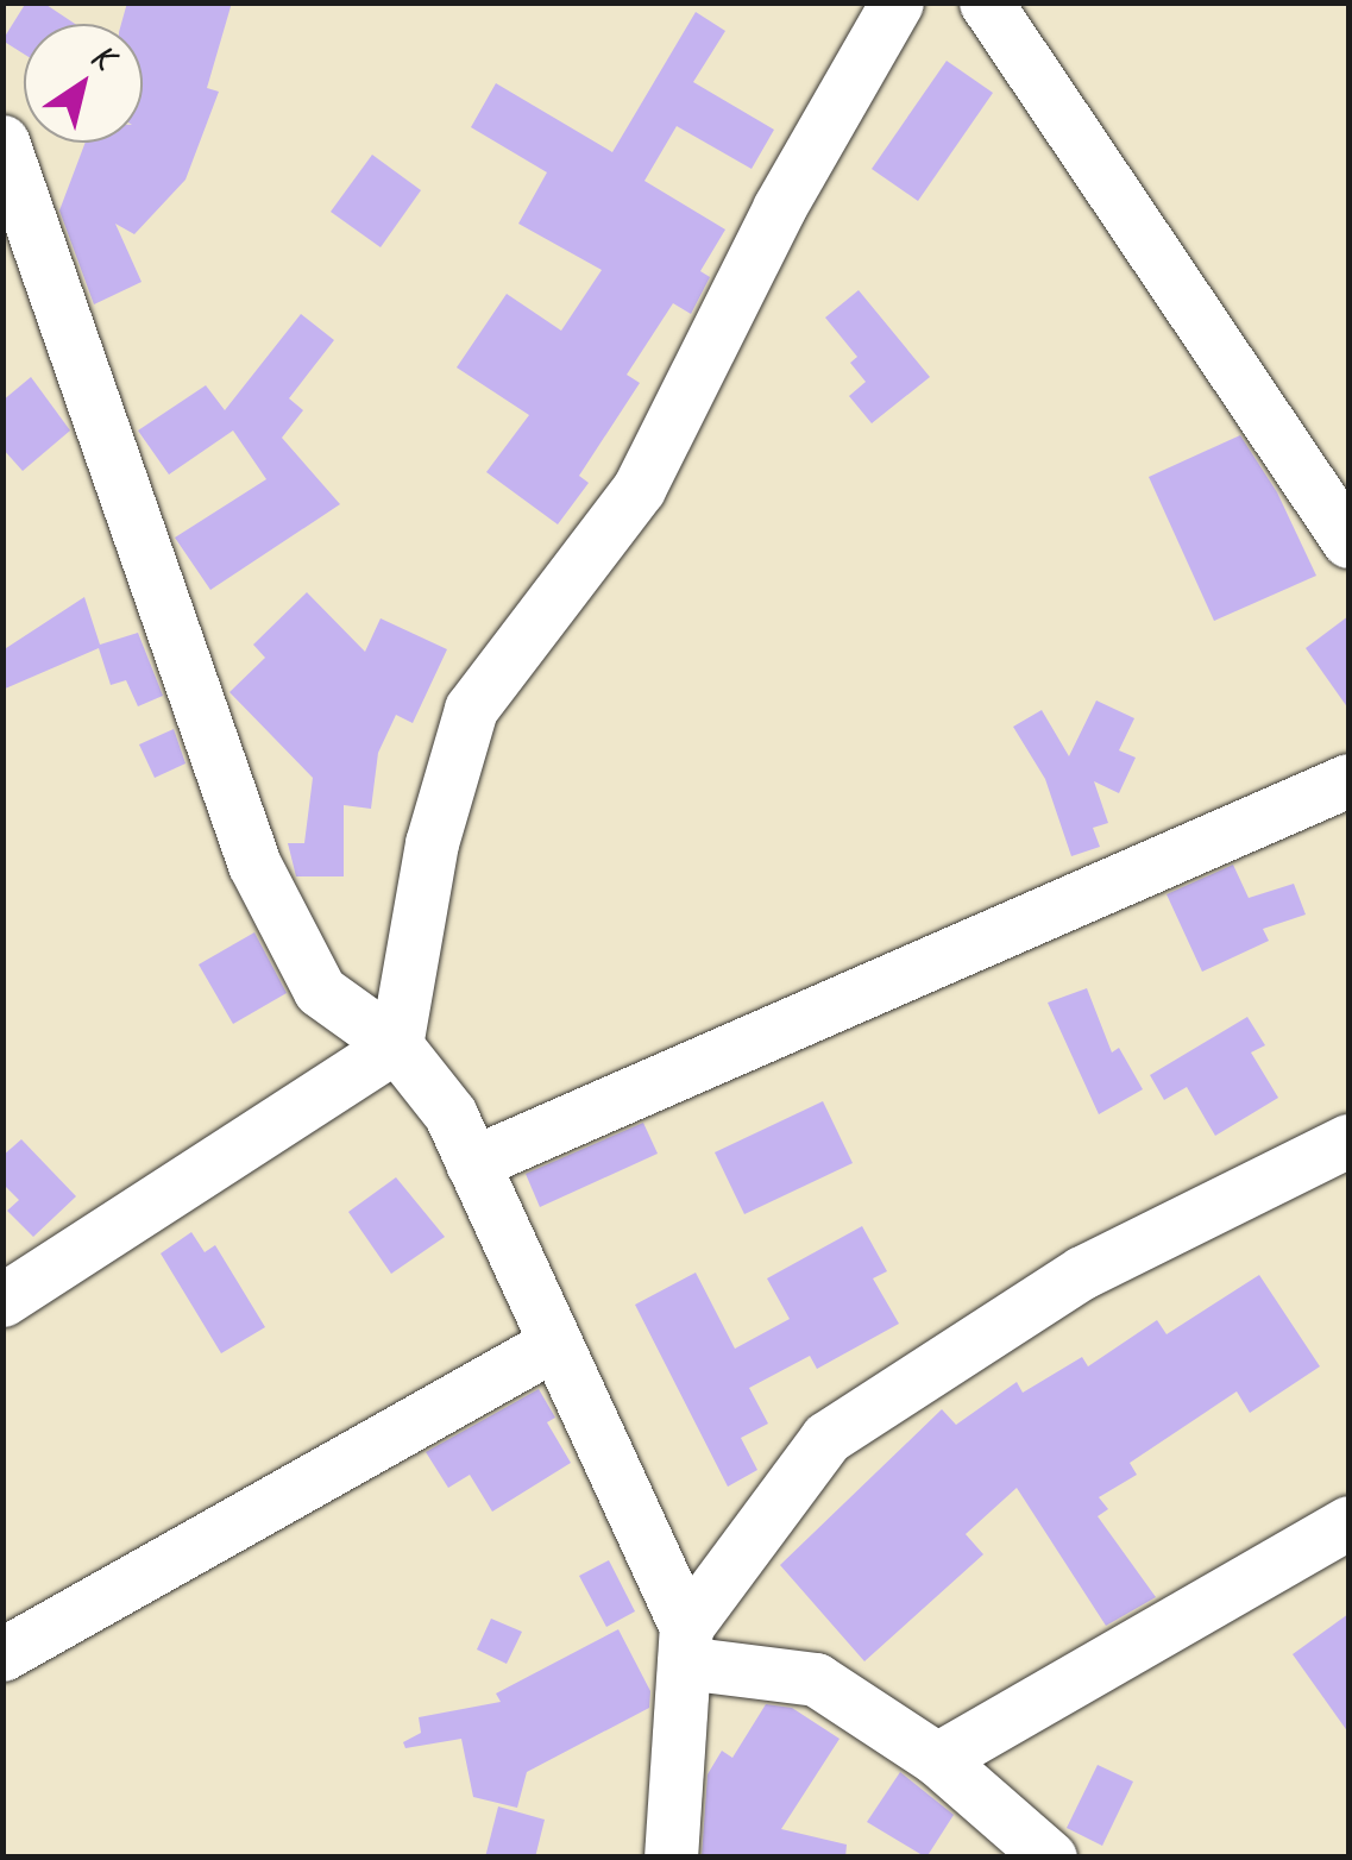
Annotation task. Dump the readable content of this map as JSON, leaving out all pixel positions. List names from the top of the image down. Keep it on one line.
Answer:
{"north":"top right"}
